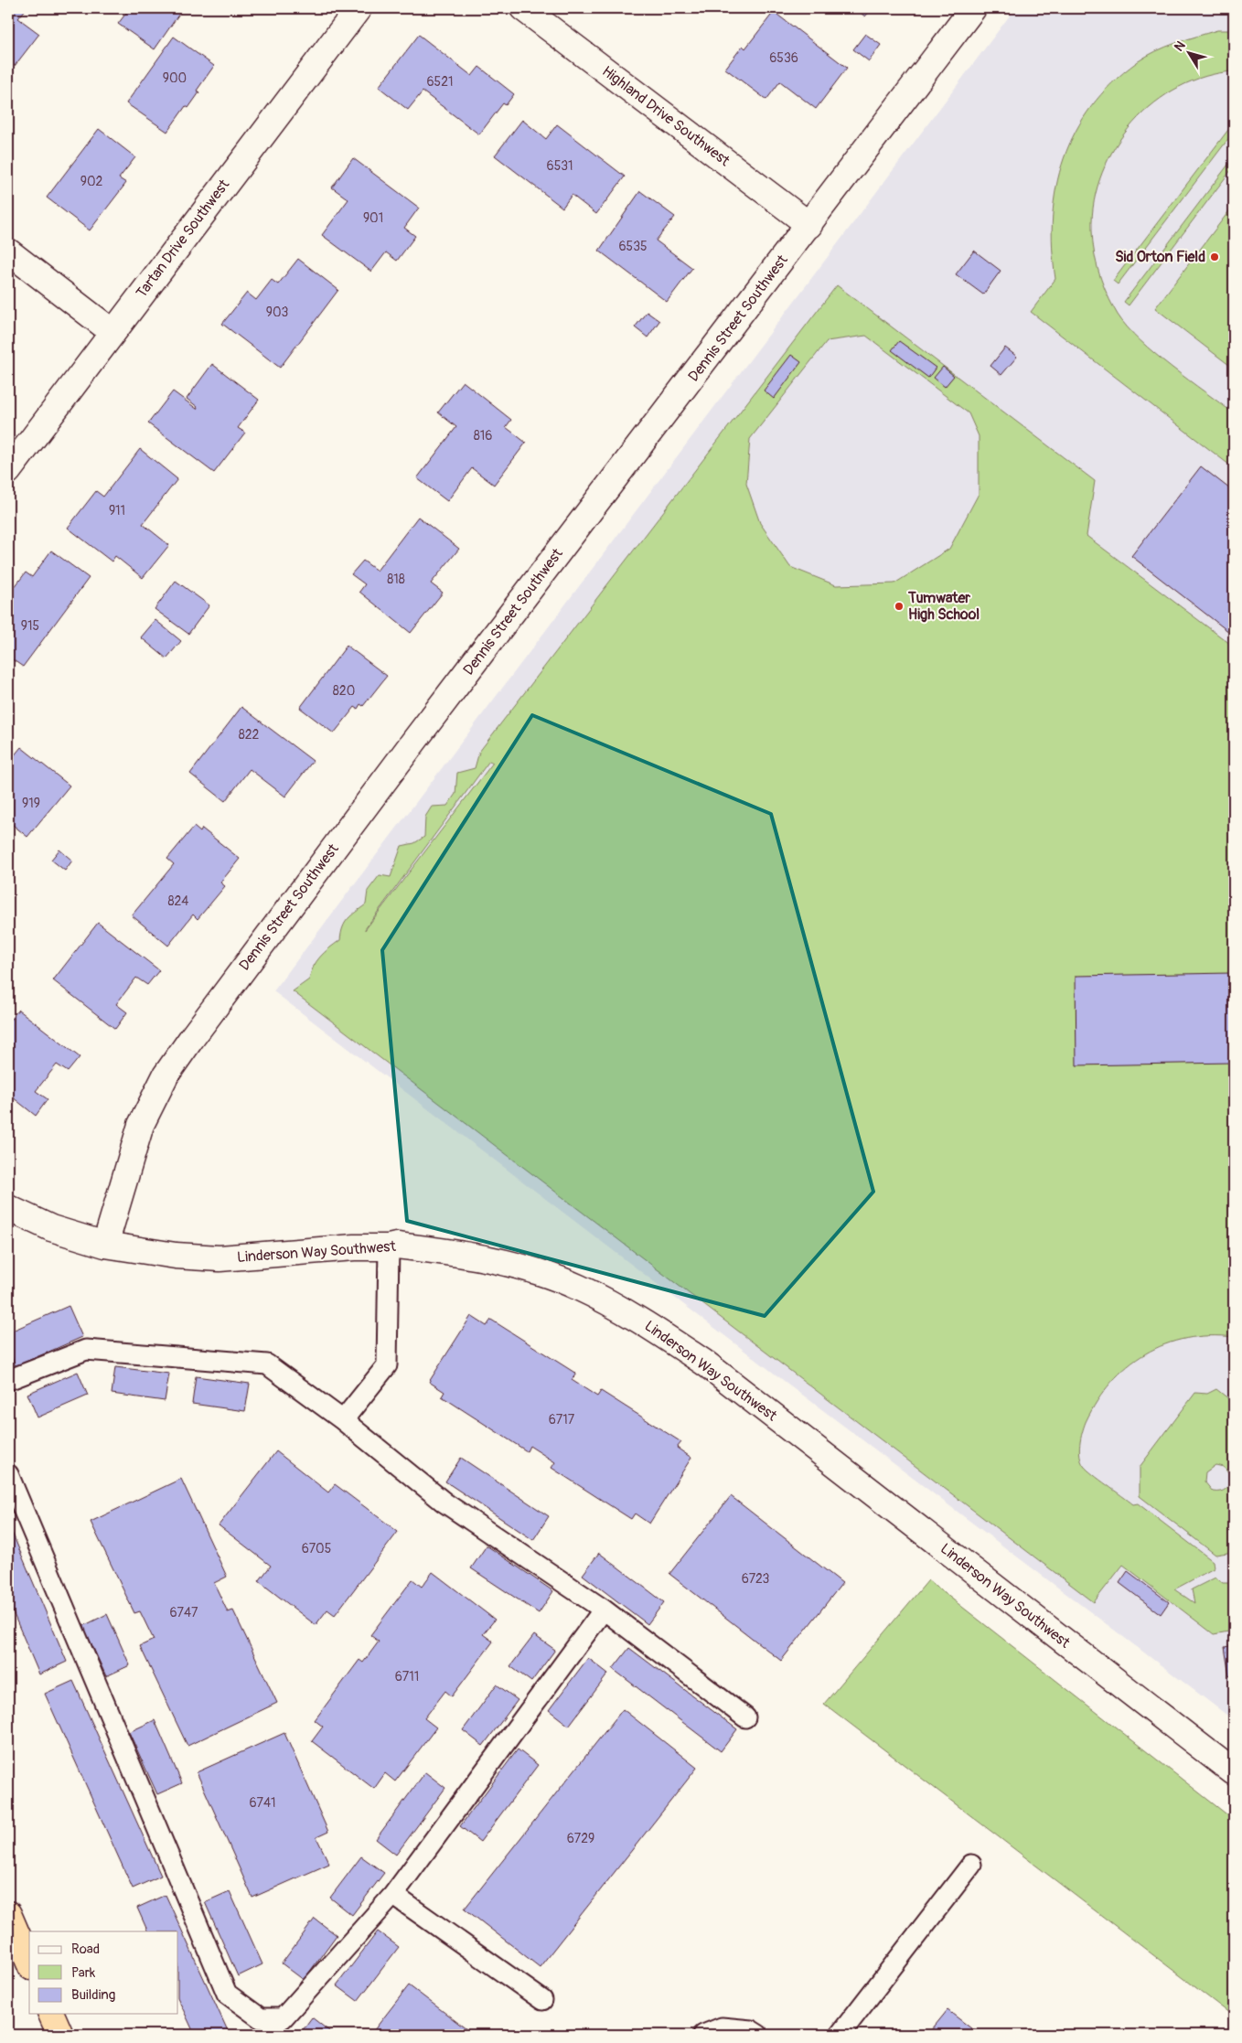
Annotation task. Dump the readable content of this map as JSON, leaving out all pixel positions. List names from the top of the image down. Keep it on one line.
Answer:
{"streets":{"street":["Highland Drive Southwest","Tartan Drive Southwest","Dennis Street Southwest","Linderson Way Southwest"]},"crossings":[["Highland Drive Southwest","Dennis Street Southwest"],["Dennis Street Southwest","Linderson Way Southwest"]],"places":["Sid Orton Field","Tumwater High School"],"house_numbers":["6536","900","6521","6531","902","901","6535","903","816","911","818","915","820","822","919","824","6717","6705","6723","6747","6711","6741","6729"],"legend":["Road","Park","Building"],"north":"top left"}
